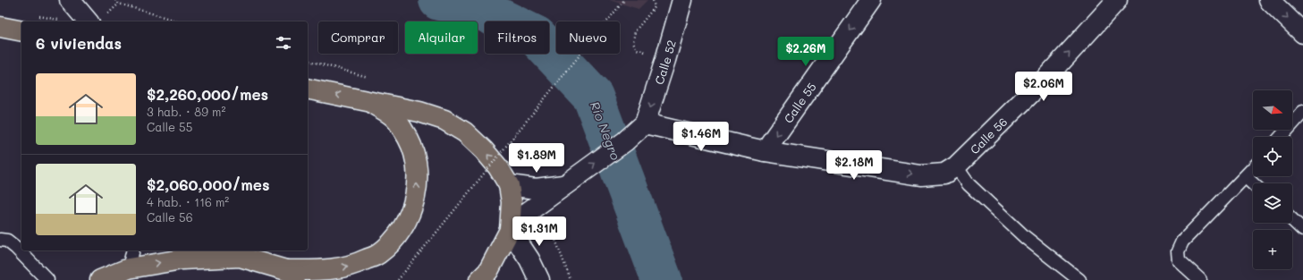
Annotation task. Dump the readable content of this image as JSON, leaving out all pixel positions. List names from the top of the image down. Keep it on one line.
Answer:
{"streets":{"street":["Calle 52","Calle 55","Calle 56"]},"one_way":["Calle 52","Calle 55","Calle 56"],"water":["Río Negro"],"north":"right","page":{"chip":["Comprar","Alquilar","Filtros","Nuevo"],"heading":"6 viviendas","price":["$2.26M","$2.06M","$1.46M","$1.89M","$2.18M","$1.31M"],"list":[{"name":"$2,260,000/mes","note":"3 hab. · 89 m² · Calle 55"},{"name":"$2,060,000/mes","note":"4 hab. · 116 m² · Calle 56"}],"map_buttons":"+"}}
